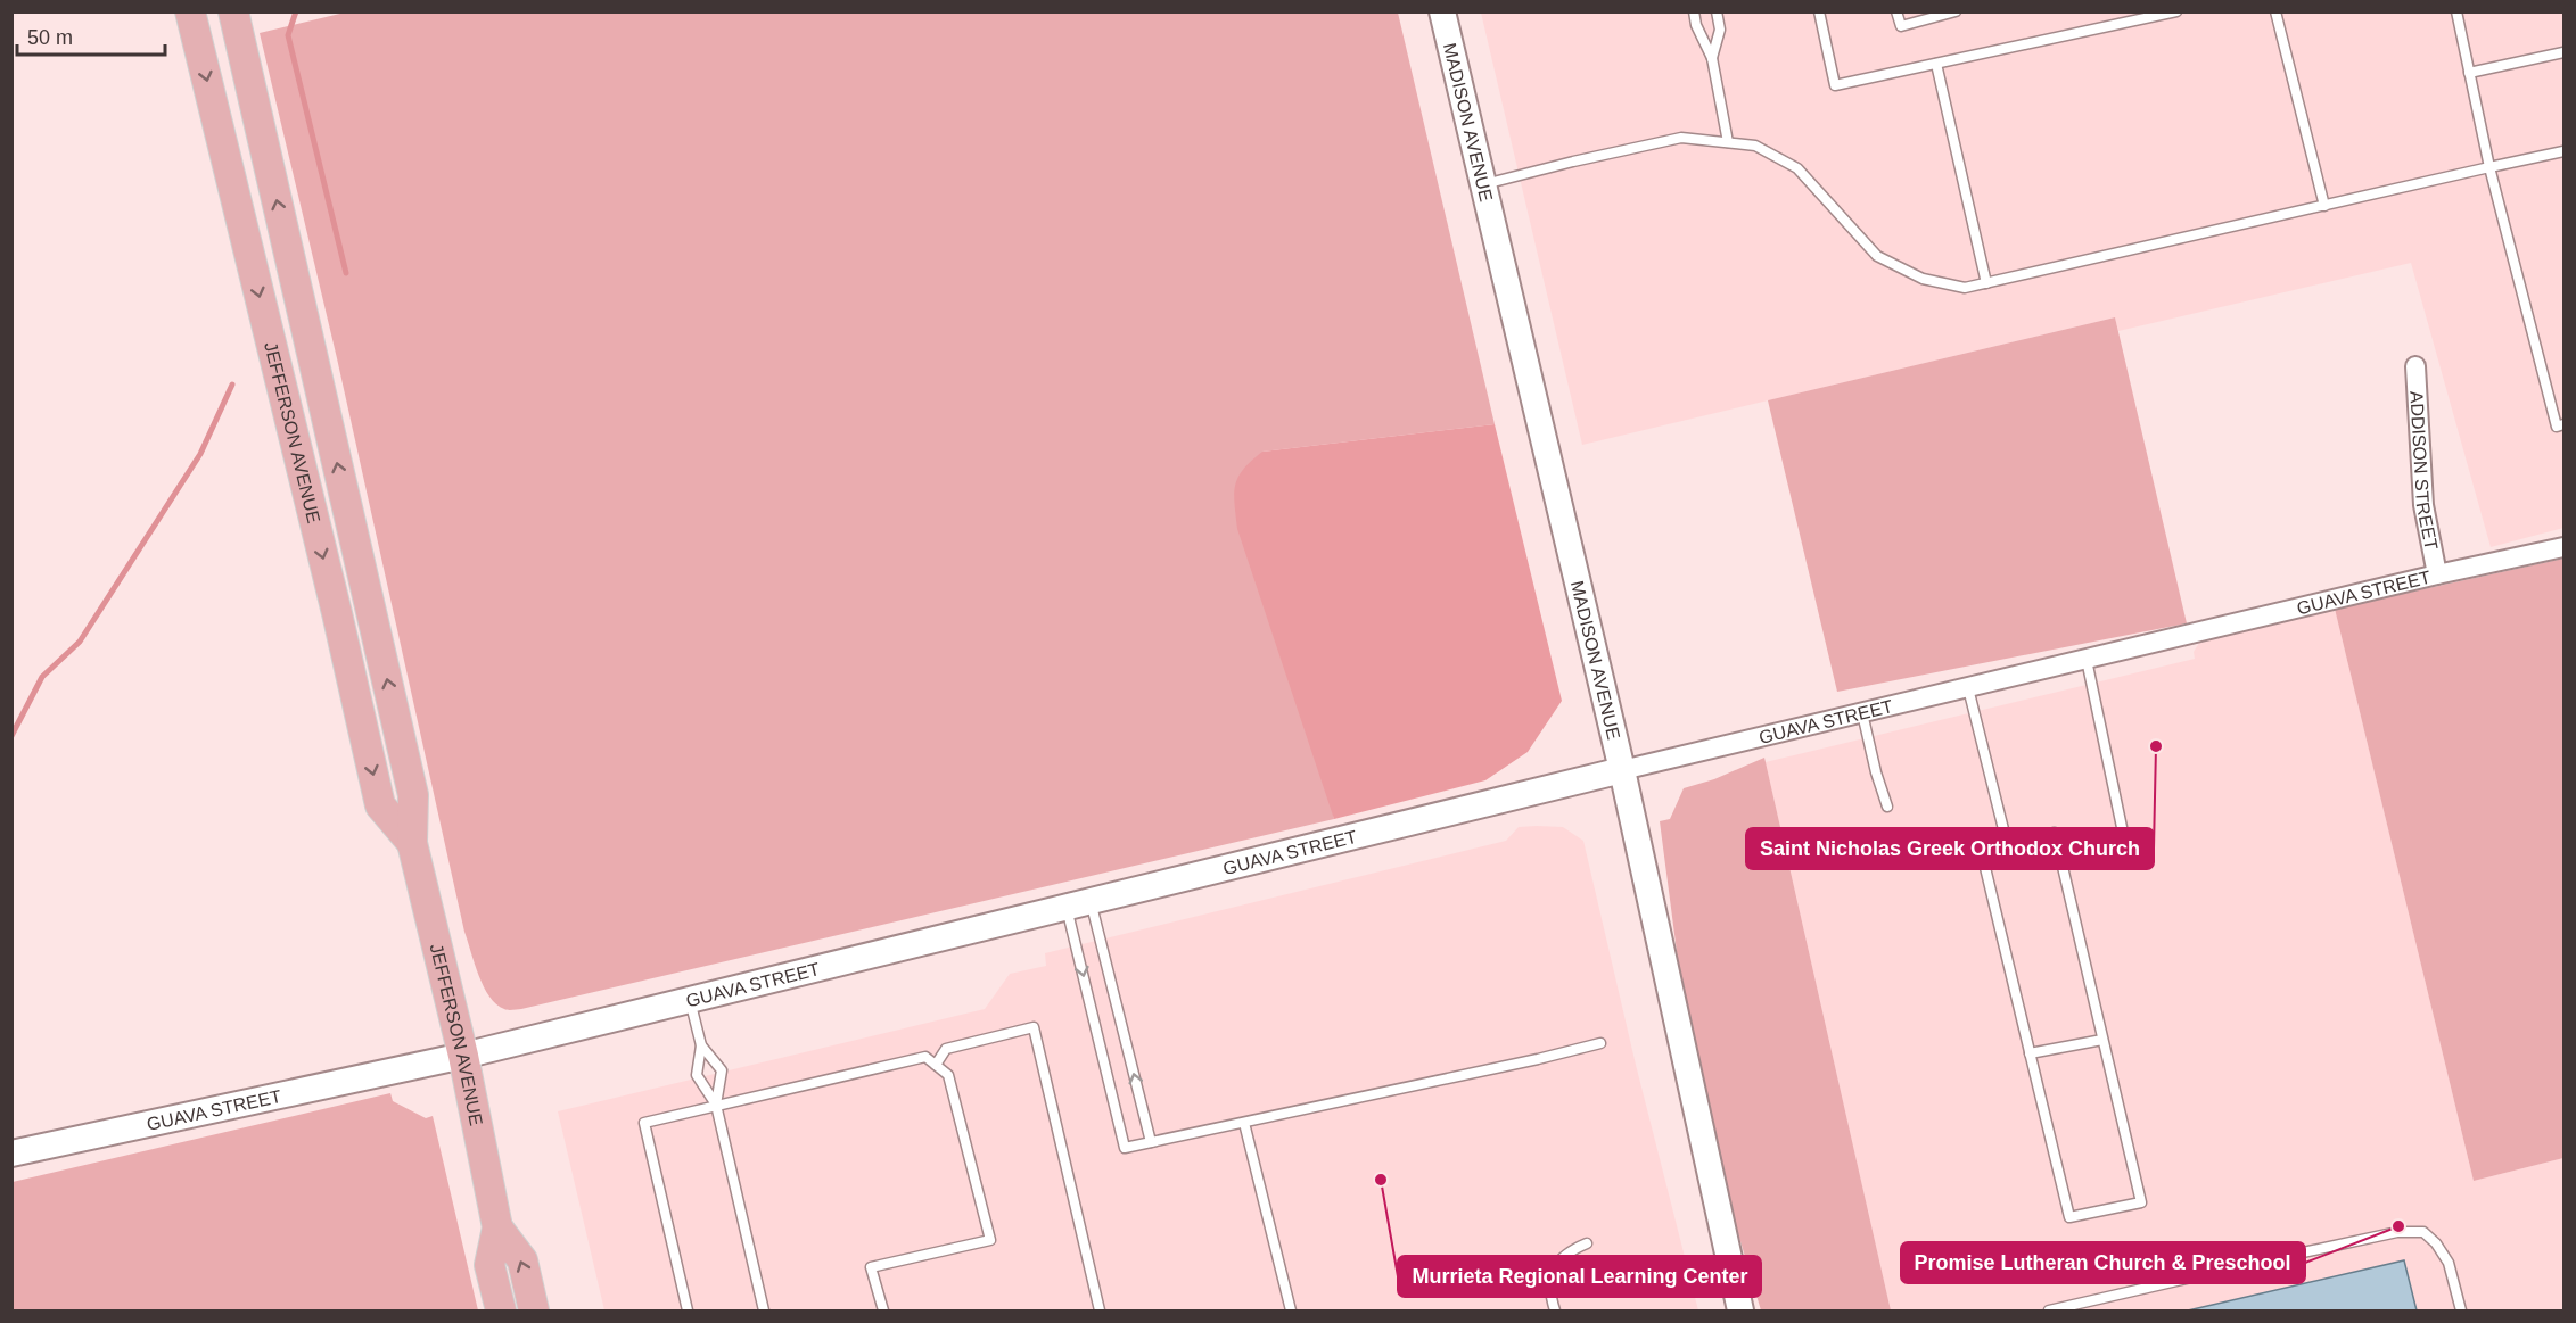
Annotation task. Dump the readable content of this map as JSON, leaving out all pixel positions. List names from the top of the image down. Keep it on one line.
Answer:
{"streets":{"main road":["JEFFERSON AVENUE"],"street":["MADISON AVENUE","ADDISON STREET","GUAVA STREET"]},"crossings":[["MADISON AVENUE","GUAVA STREET"],["JEFFERSON AVENUE","GUAVA STREET"],["ADDISON STREET","GUAVA STREET"]],"places":["Saint Nicholas Greek Orthodox Church","Murrieta Regional Learning Center","Promise Lutheran Church & Preschool"],"scale_bar":"50 m"}
